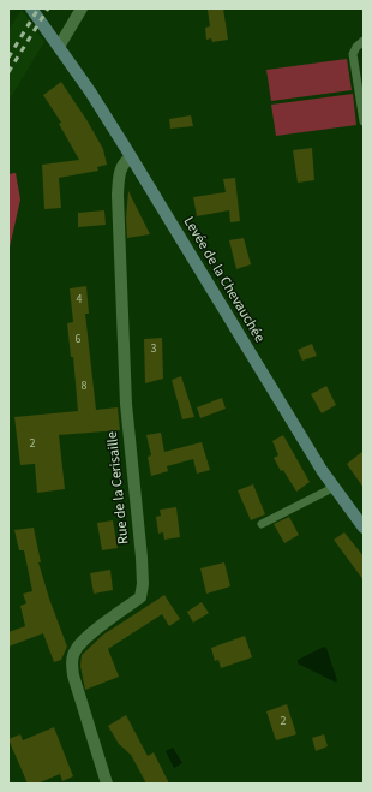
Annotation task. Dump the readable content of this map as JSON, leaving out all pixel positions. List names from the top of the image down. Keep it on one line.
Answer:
{"streets":{"street":["Levée de la Chevauchée","Rue de la Cerisaille"]},"crossings":[["Levée de la Chevauchée","Rue de la Cerisaille"]],"house_numbers":["4","6","3","8","2","2"]}
